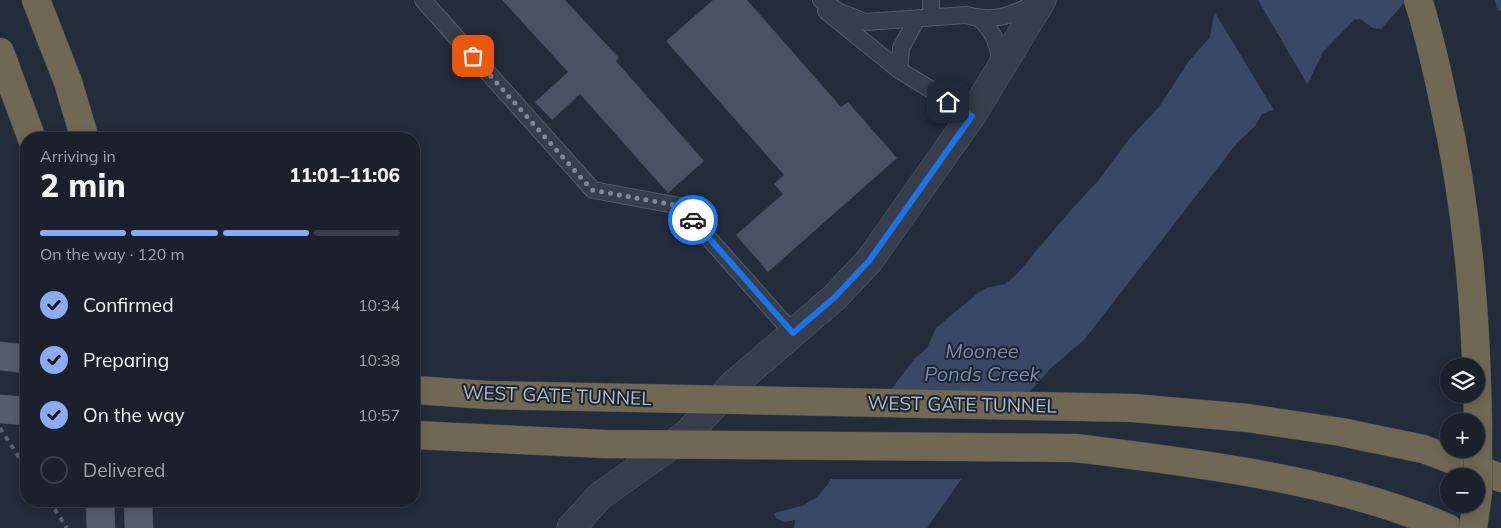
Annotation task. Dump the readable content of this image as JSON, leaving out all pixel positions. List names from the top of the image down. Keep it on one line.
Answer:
{"streets":{"highway":["WEST GATE TUNNEL"]},"water":["Moonee Ponds Creek"],"page":{"heading":["2 min","Arriving in","11:01–11:06"],"bar":"On the way · 120 m","list":[["Confirmed","10:34"],["Preparing","10:38"],["On the way","10:57"],"Delivered"],"map_buttons":["+","−"]}}
